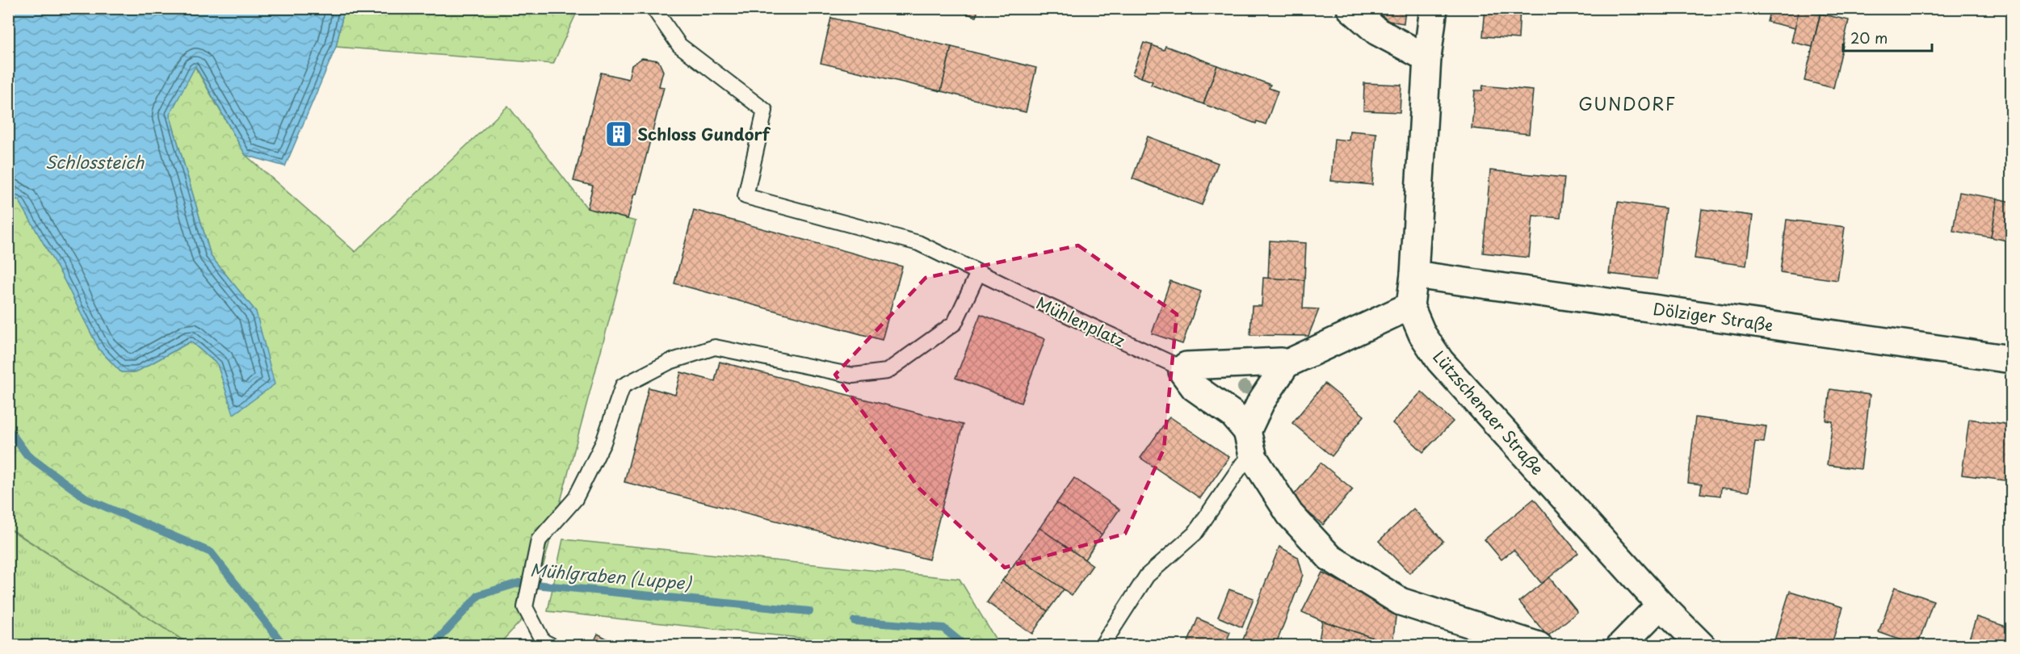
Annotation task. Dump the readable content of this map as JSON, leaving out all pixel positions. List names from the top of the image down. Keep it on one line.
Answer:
{"streets":{"street":["Dölziger Straße","Lützschenaer Straße"],"lane":["Mühlenplatz"]},"districts":["GUNDORF"],"water":["Schlossteich","Mühlgraben (Luppe)"],"places":{"building":["Schloss Gundorf"]},"scale_bar":"20 m"}
